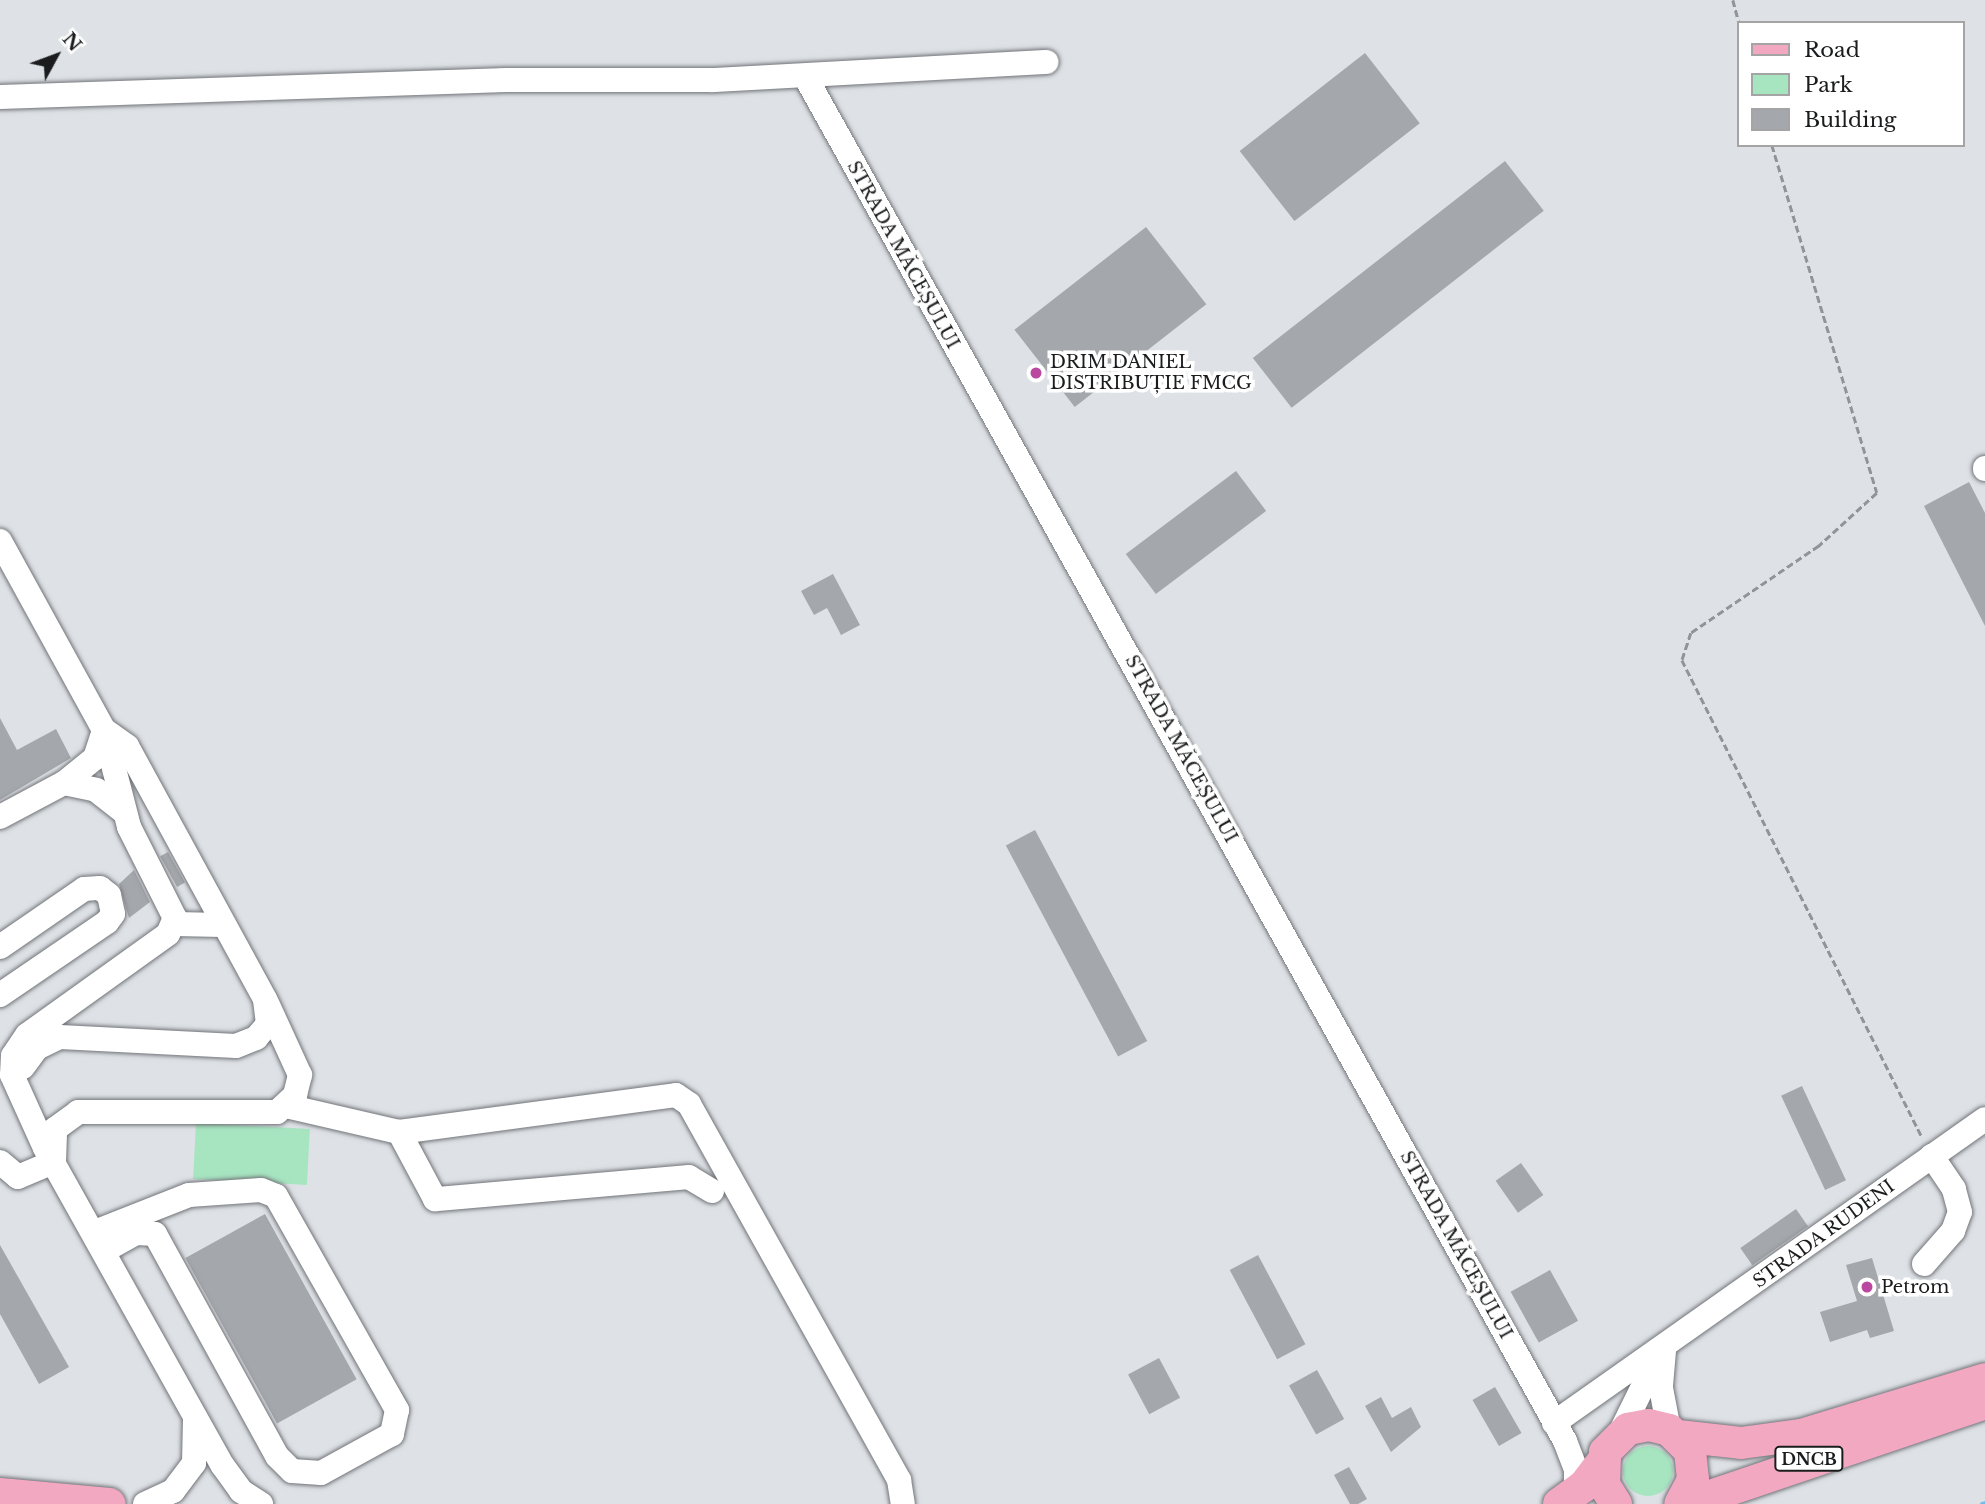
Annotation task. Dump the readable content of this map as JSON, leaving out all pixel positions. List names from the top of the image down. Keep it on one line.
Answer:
{"streets":{"main road":["DNCB"],"street":["STRADA MĂCEȘULUI","STRADA RUDENI"]},"crossings":[["STRADA MĂCEȘULUI","STRADA RUDENI"]],"places":["DRIM DANIEL DISTRIBUȚIE FMCG","Petrom"],"legend":["Road","Park","Building"],"north":"top right"}
